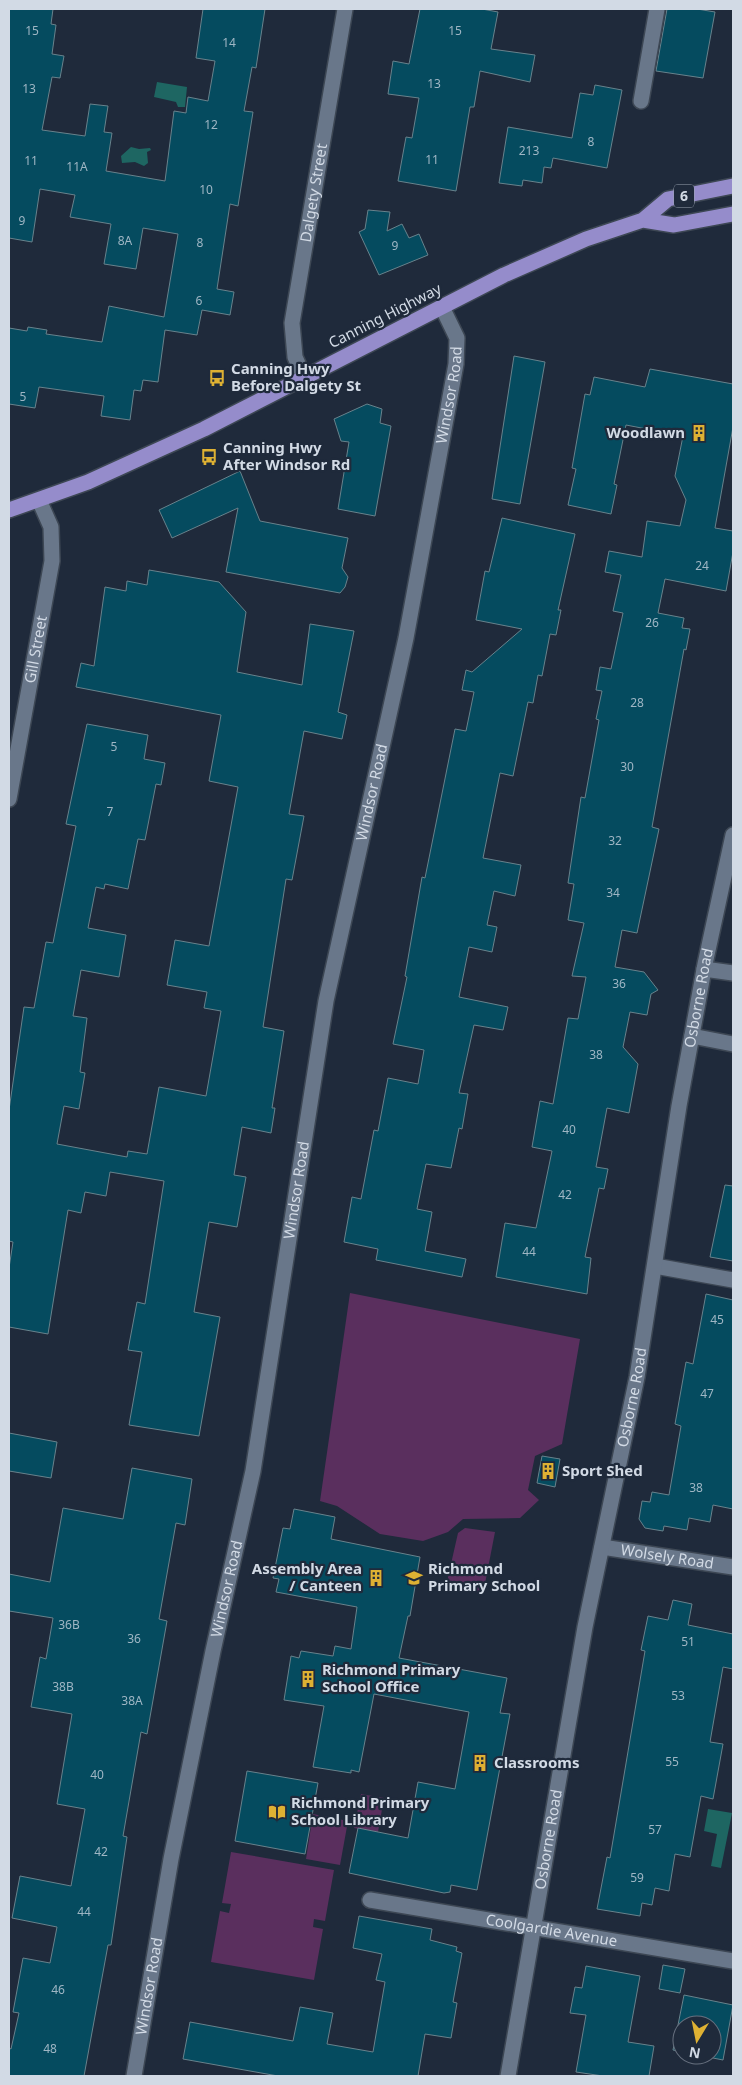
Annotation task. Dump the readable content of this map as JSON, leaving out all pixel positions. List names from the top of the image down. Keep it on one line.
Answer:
{"streets":{"highway":["6","Canning Highway"],"street":["Dalgety Street","Windsor Road","Gill Street","Osborne Road","Wolsely Road","Coolgardie Avenue"]},"crossings":[["Dalgety Street","Canning Highway"],["Canning Highway","Windsor Road"],["Canning Highway","Gill Street"],["Osborne Road","Wolsely Road"],["Osborne Road","Coolgardie Avenue"]],"places":{"bus stop":["Canning Hwy Before Dalgety St","Canning Hwy After Windsor Rd"],"building":["Woodlawn","Sport Shed","Assembly Area / Canteen","Richmond Primary School Office","Classrooms"],"school or university":["Richmond Primary School"],"library":["Richmond Primary School Library"]},"house_numbers":["15","15","14","13","13","12","8","213","11","11","11A","10","9","8A","8","9","6","5","24","26","28","5","30","7","32","34","36","38","40","42","44","45","47","38","36B","36","51","38B","53","38A","55","40","57","42","59","44","46","48"],"north":"bottom"}
